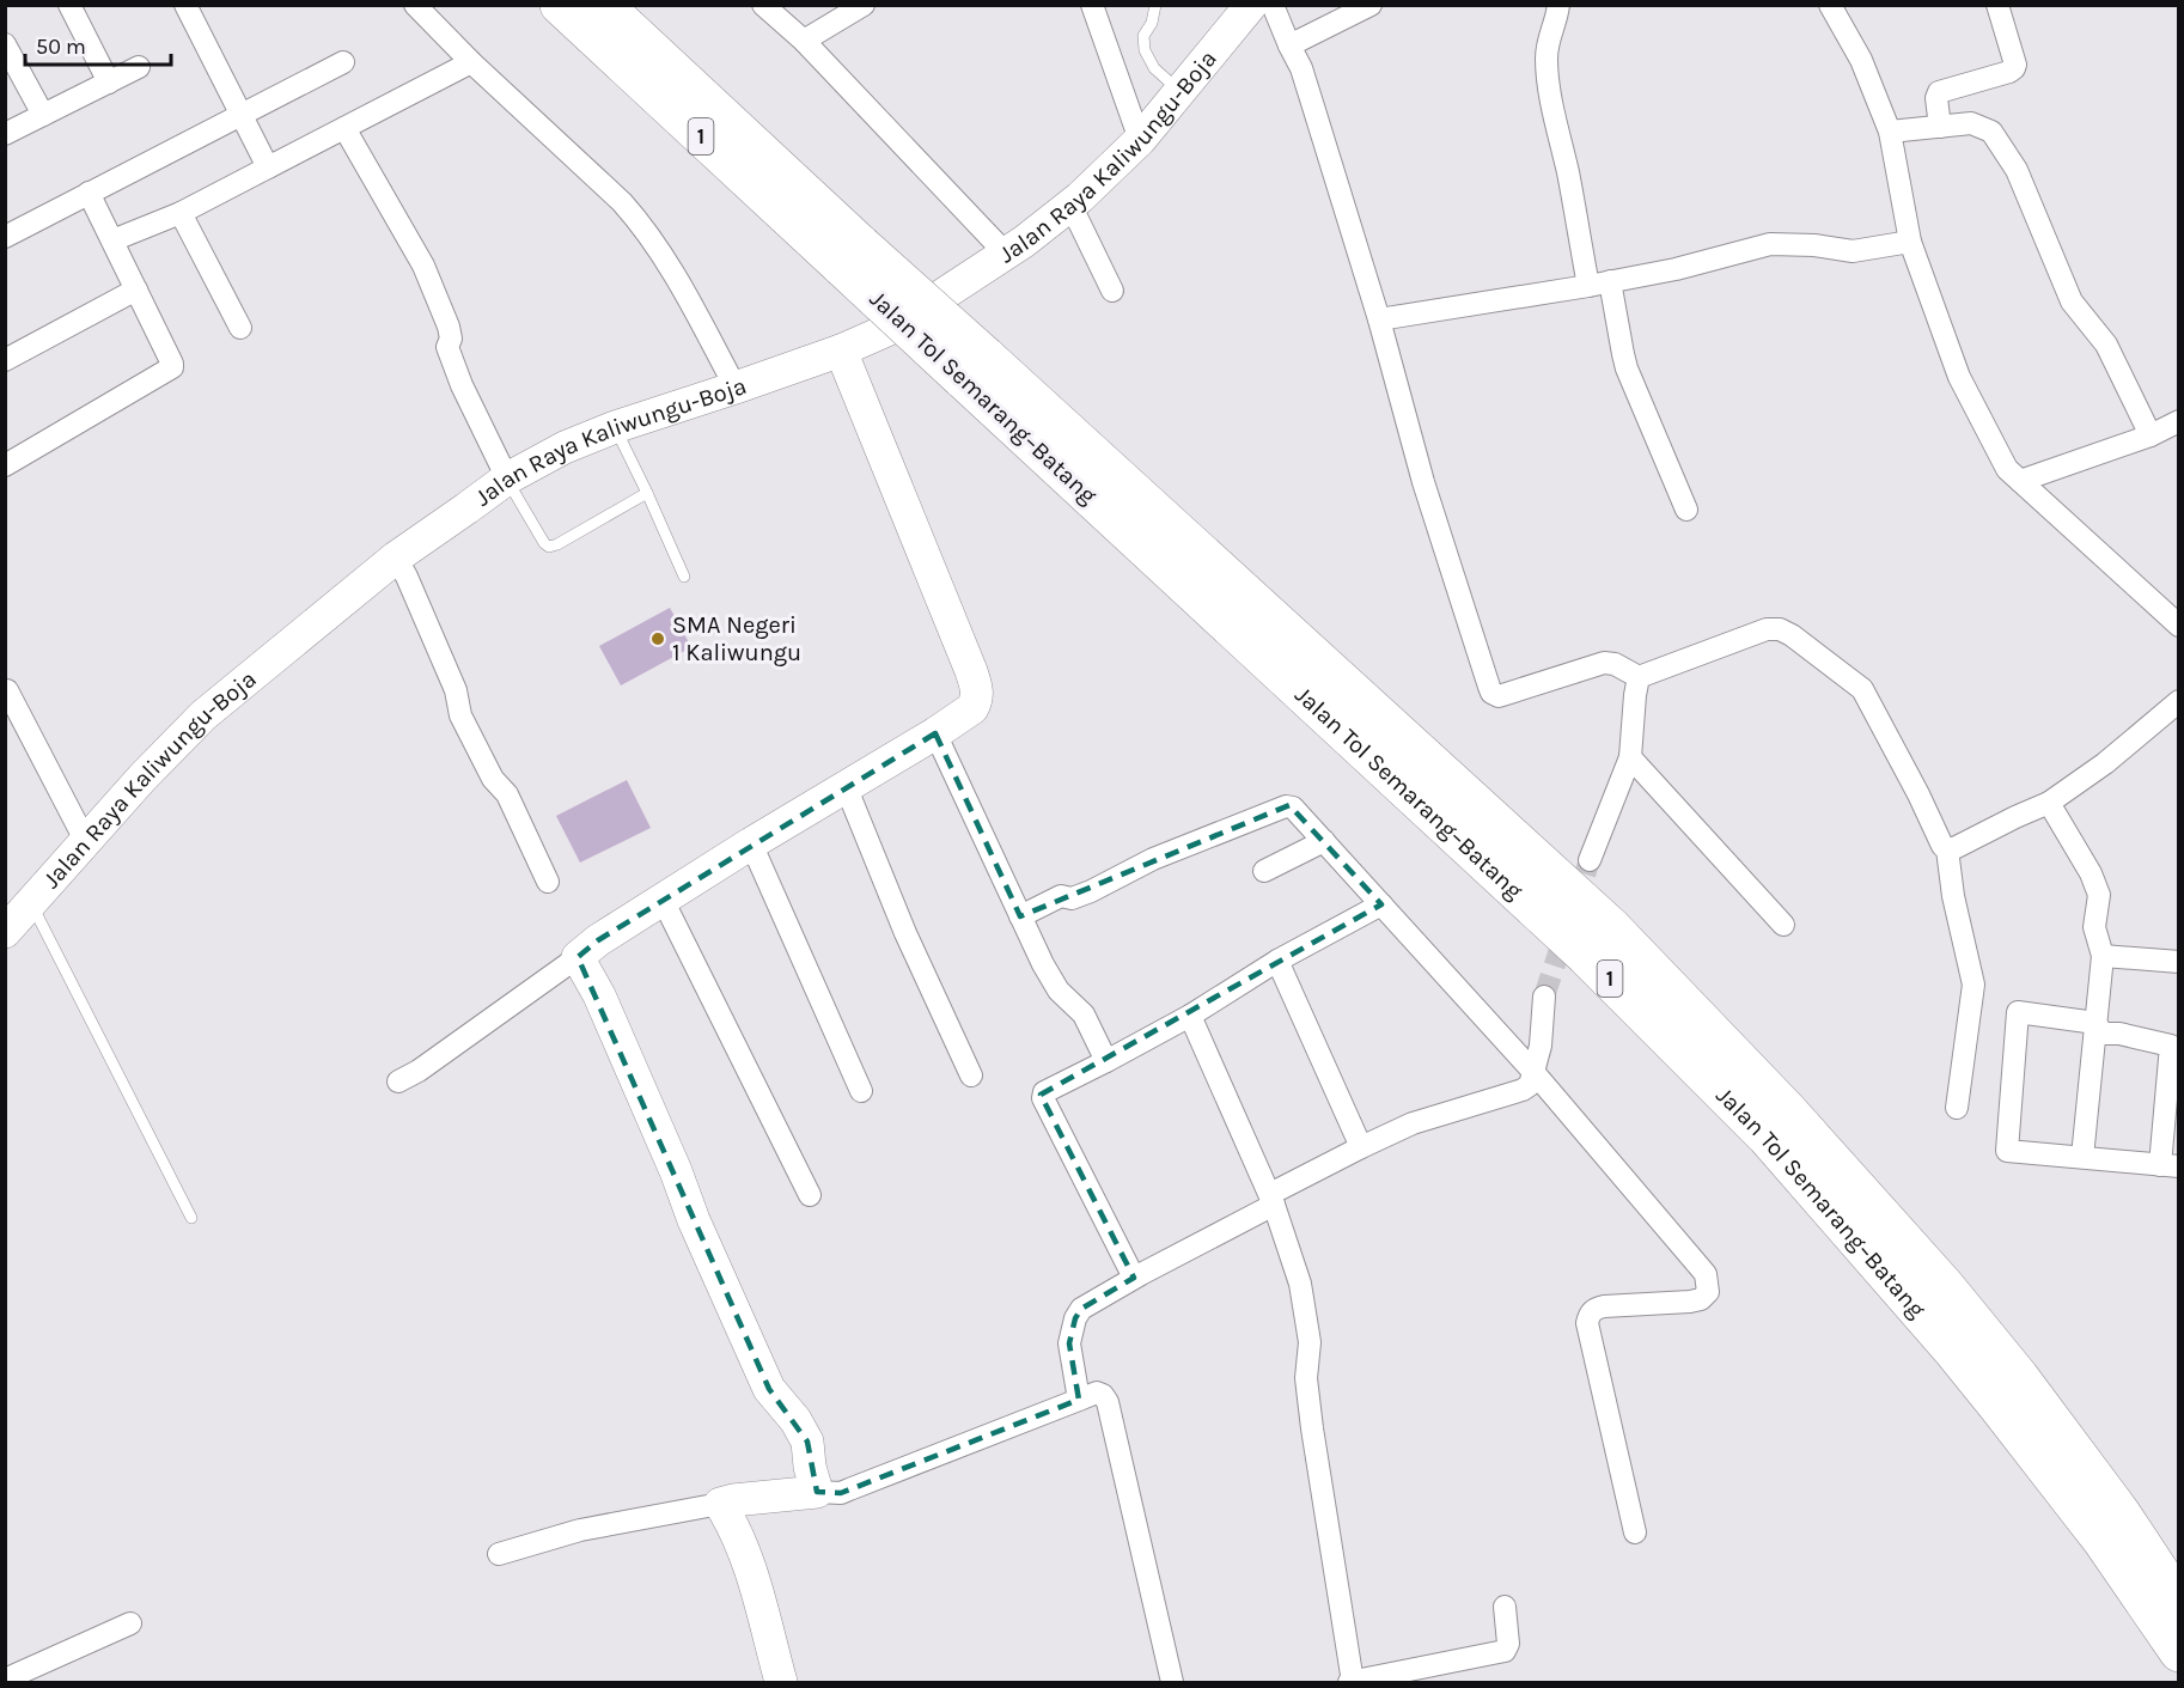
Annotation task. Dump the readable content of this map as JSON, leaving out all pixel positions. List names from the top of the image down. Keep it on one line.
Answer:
{"streets":{"highway":["1","Jalan Tol Semarang–Batang"],"street":["Jalan Raya Kaliwungu-Boja"]},"places":["SMA Negeri 1 Kaliwungu"],"scale_bar":"50 m"}
